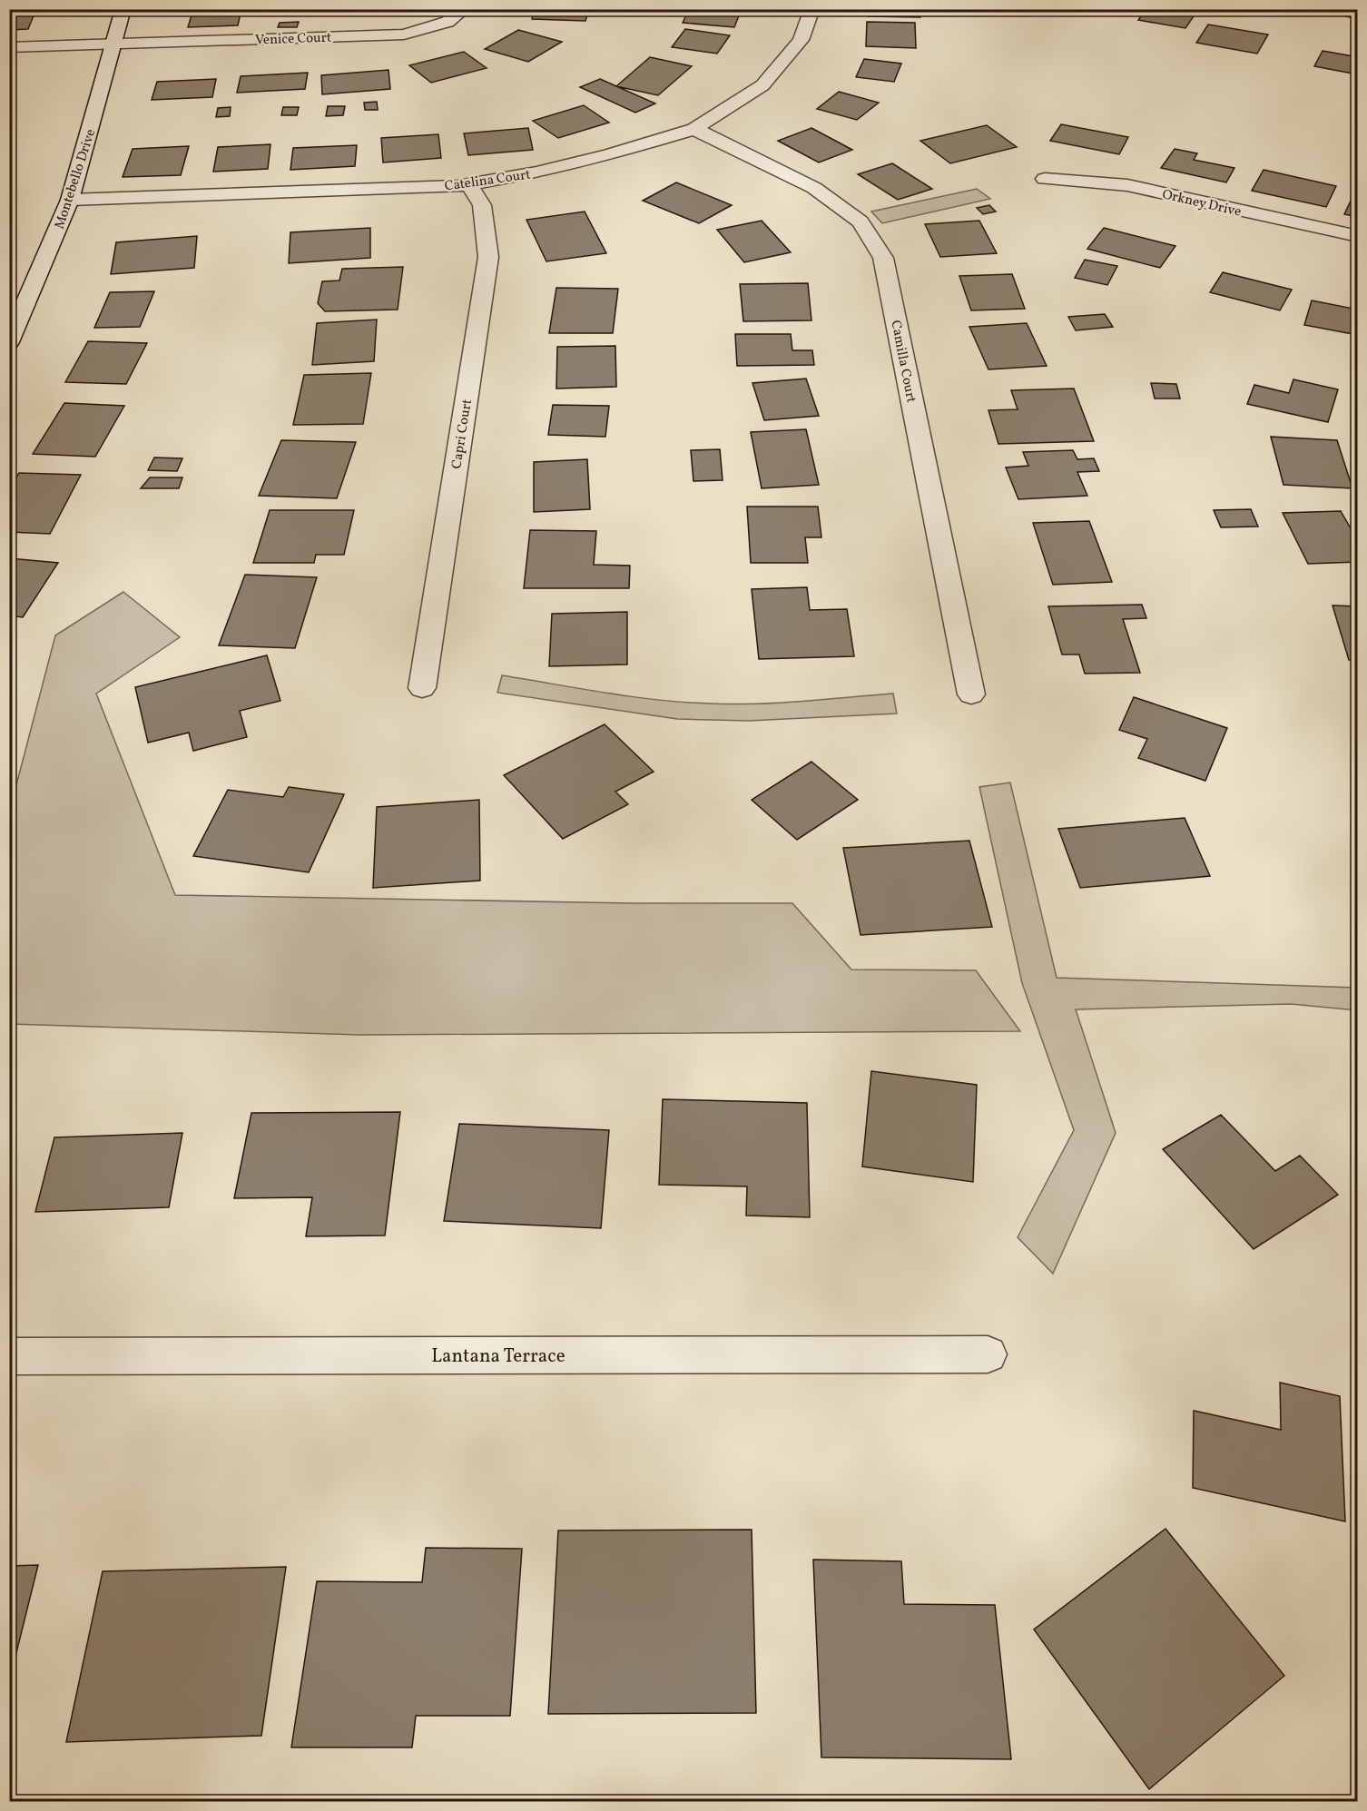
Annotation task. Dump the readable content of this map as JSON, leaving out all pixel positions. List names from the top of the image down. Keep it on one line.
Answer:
{"streets":{"street":["Venice Court","Montebello Drive","Catelina Court","Orkney Drive","Camilla Court","Capri Court","Lantana Terrace"]},"crossings":[["Venice Court","Montebello Drive"],["Montebello Drive","Catelina Court"],["Catelina Court","Camilla Court"],["Catelina Court","Capri Court"]]}
